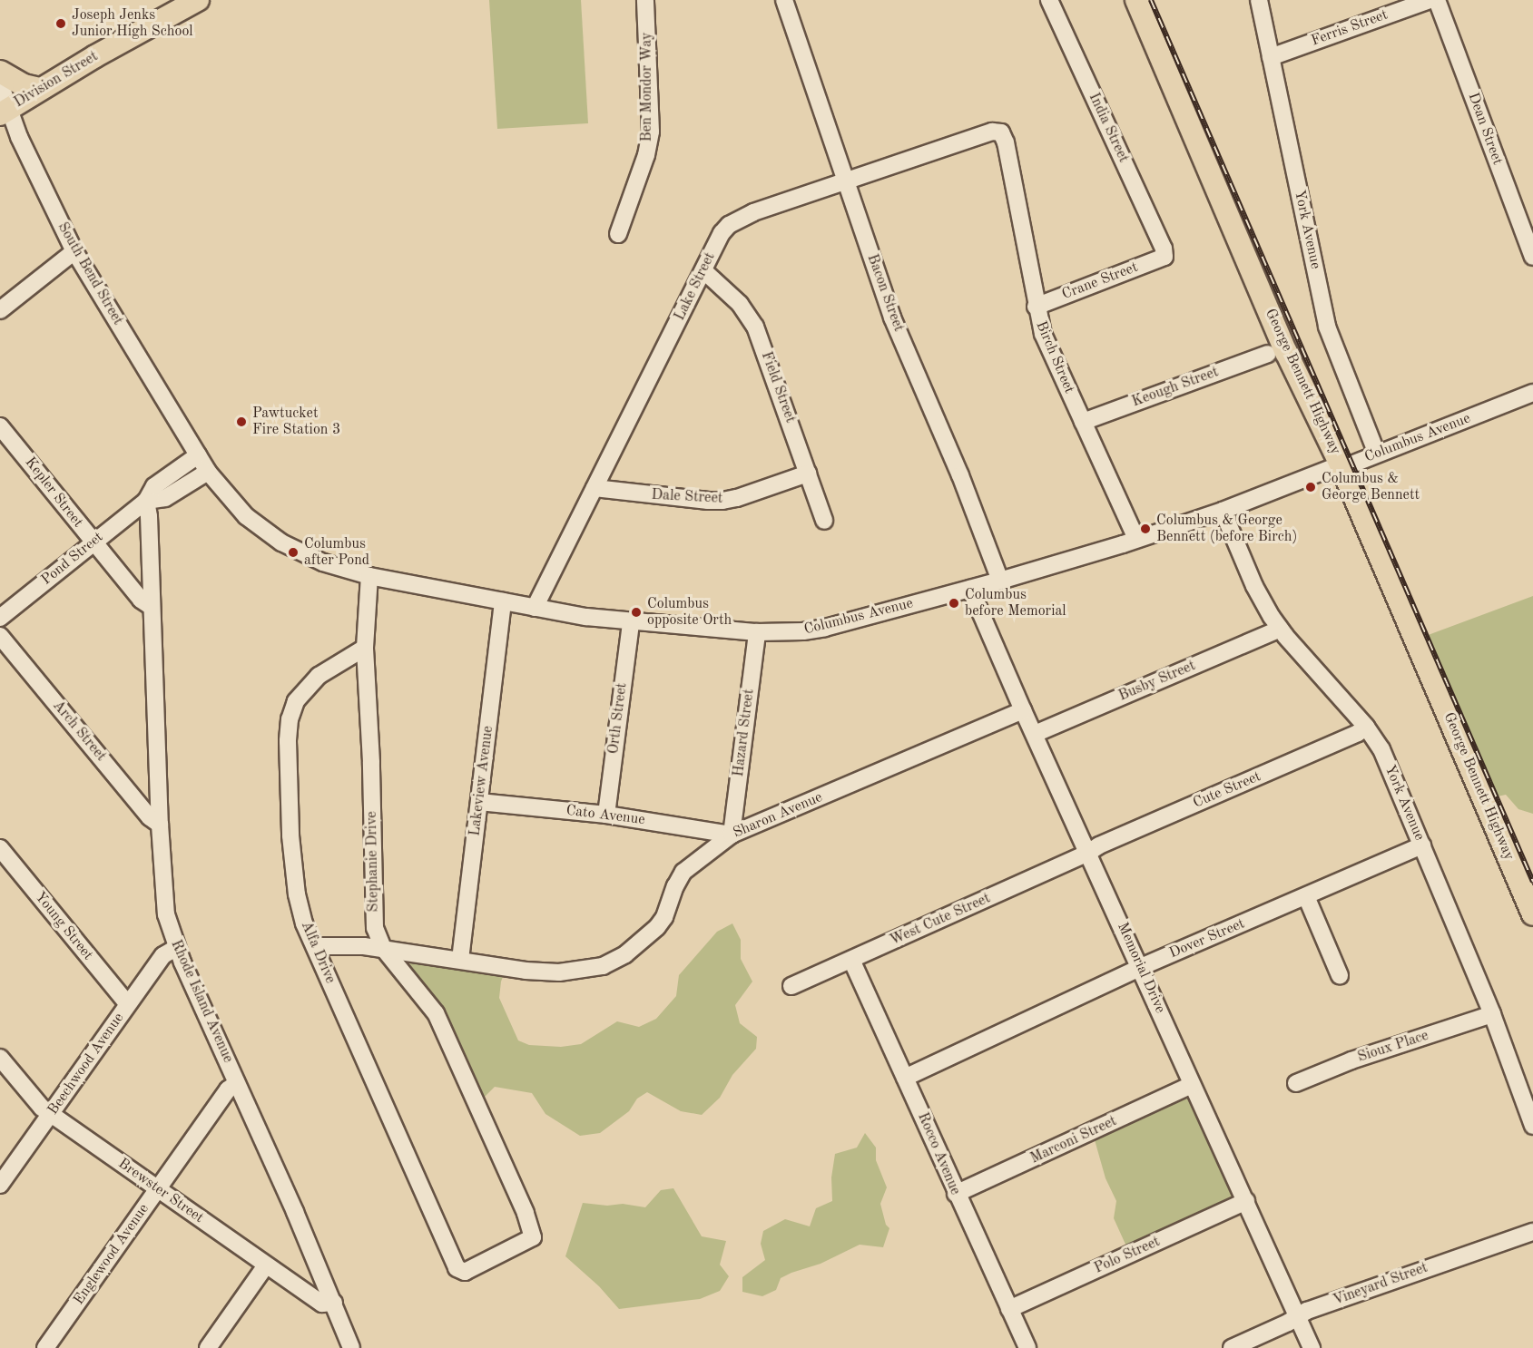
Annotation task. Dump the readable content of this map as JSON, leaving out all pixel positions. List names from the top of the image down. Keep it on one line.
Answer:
{"streets":{"main road":["Division Street","George Bennett Highway"],"street":["Ferris Street","Ben Mondor Way","India Street","Dean Street","York Avenue","South Bend Street","Crane Street","Lake Street","Bacon Street","Birch Street","Field Street","Keough Street","Columbus Avenue","Kepler Street","Dale Street","Pond Street","Busby Street","Orth Street","Arch Street","Hazard Street","Lakeview Avenue","Cute Street","Cato Avenue","Sharon Avenue","Stephanie Drive","West Cute Street","Young Street","Dover Street","Alfa Drive","Memorial Drive","Rhode Island Avenue","Sioux Place","Beechwood Avenue","Marconi Street","Rocco Avenue","Brewster Street","Englewood Avenue","Polo Street","Vineyard Street"]},"crossings":[["Ferris Street","York Avenue"],["Division Street","South Bend Street"],["India Street","Crane Street"],["York Avenue","Columbus Avenue"],["York Avenue","Busby Street"],["York Avenue","Cute Street"],["York Avenue","Dover Street"],["York Avenue","Sioux Place"],["South Bend Street","Columbus Avenue"],["South Bend Street","Pond Street"],["Crane Street","Birch Street"],["Lake Street","Bacon Street"],["Lake Street","Birch Street"],["Lake Street","Field Street"],["Lake Street","Columbus Avenue"],["Lake Street","Dale Street"],["Bacon Street","Columbus Avenue"],["Birch Street","Keough Street"],["Birch Street","Columbus Avenue"],["George Bennett Highway","Columbus Avenue"],["Field Street","Dale Street"],["Columbus Avenue","Pond Street"],["Columbus Avenue","Orth Street"],["Columbus Avenue","Hazard Street"],["Columbus Avenue","Lakeview Avenue"],["Columbus Avenue","Stephanie Drive"],["Columbus Avenue","Memorial Drive"],["Kepler Street","Pond Street"],["Kepler Street","Rhode Island Avenue"],["Pond Street","Rhode Island Avenue"],["Busby Street","Memorial Drive"],["Orth Street","Cato Avenue"],["Arch Street","Rhode Island Avenue"],["Hazard Street","Cato Avenue"],["Hazard Street","Sharon Avenue"],["Lakeview Avenue","Cato Avenue"],["Lakeview Avenue","Sharon Avenue"],["Cute Street","West Cute Street"],["Cute Street","Memorial Drive"],["Cato Avenue","Sharon Avenue"],["Sharon Avenue","Stephanie Drive"],["Sharon Avenue","Alfa Drive"],["Sharon Avenue","Memorial Drive"],["Stephanie Drive","Alfa Drive"],["West Cute Street","Memorial Drive"],["West Cute Street","Rocco Avenue"],["Young Street","Beechwood Avenue"],["Dover Street","Memorial Drive"],["Dover Street","Rocco Avenue"],["Memorial Drive","Marconi Street"],["Memorial Drive","Polo Street"],["Memorial Drive","Vineyard Street"],["Rhode Island Avenue","Beechwood Avenue"],["Rhode Island Avenue","Brewster Street"],["Rhode Island Avenue","Englewood Avenue"],["Beechwood Avenue","Brewster Street"],["Marconi Street","Rocco Avenue"],["Rocco Avenue","Polo Street"],["Brewster Street","Englewood Avenue"]],"places":["Joseph Jenks Junior High School","Pawtucket Fire Station 3","Columbus & George Bennett","Columbus & George Bennett (before Birch)","Columbus after Pond","Columbus before Memorial","Columbus opposite Orth"]}
